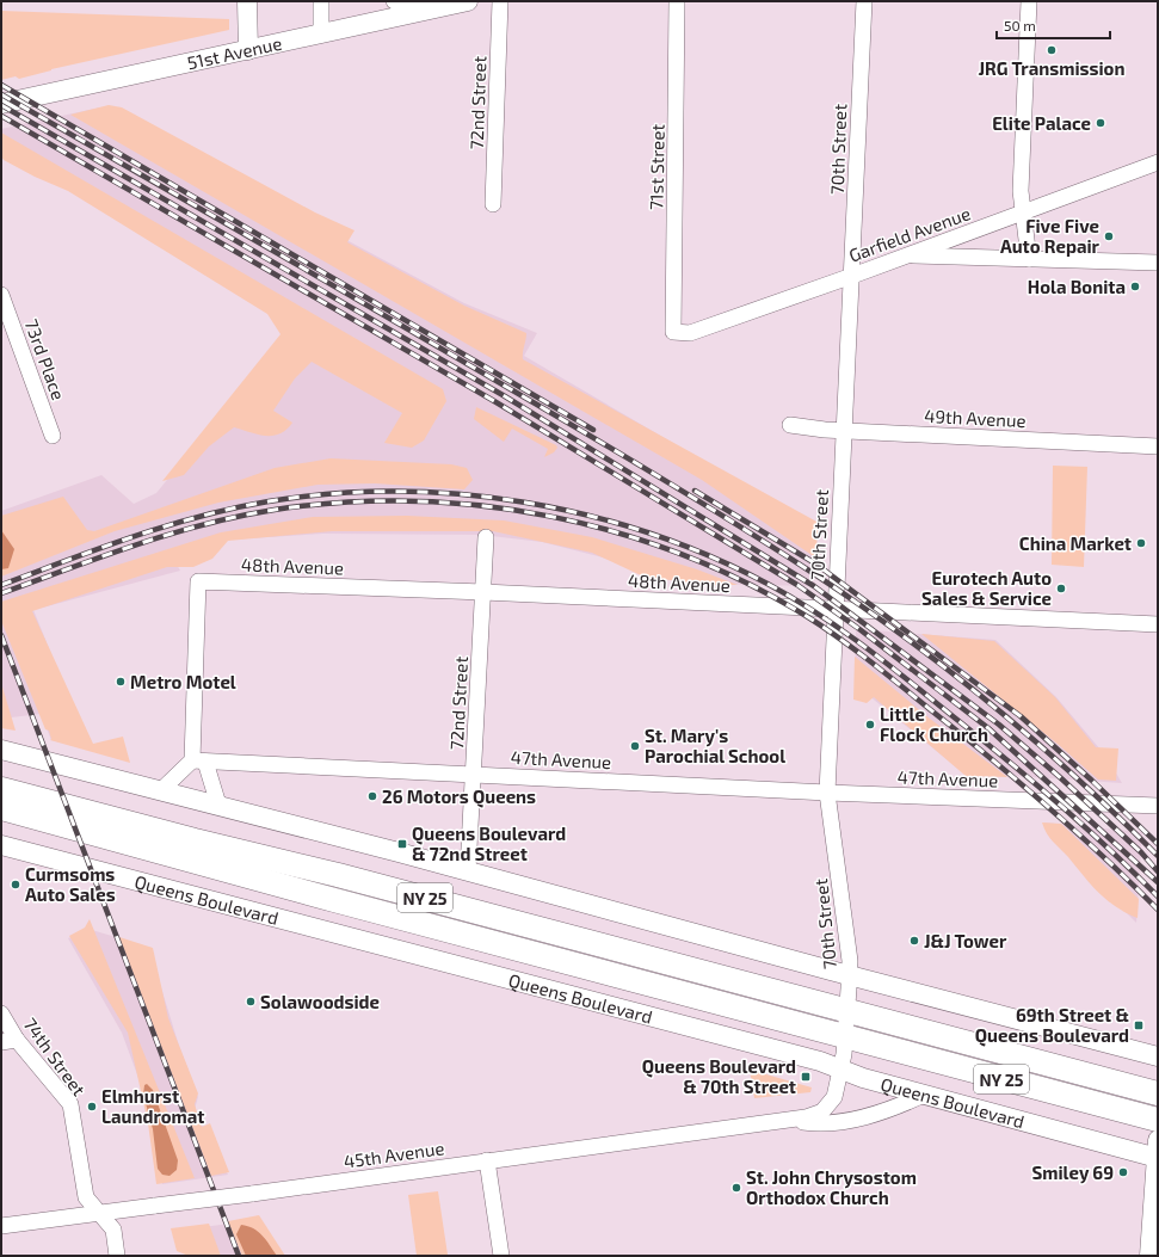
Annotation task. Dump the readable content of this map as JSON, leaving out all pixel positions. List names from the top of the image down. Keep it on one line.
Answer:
{"streets":{"main road":["NY 25","Queens Boulevard"],"street":["51st Avenue","72nd Street","70th Street","71st Street","Garfield Avenue","73rd Place","49th Avenue","48th Avenue","47th Avenue","74th Street","45th Avenue"]},"crossings":[["72nd Street","48th Avenue"],["72nd Street","47th Avenue"],["70th Street","Garfield Avenue"],["70th Street","49th Avenue"],["70th Street","48th Avenue"],["70th Street","47th Avenue"],["70th Street","NY 25"],["70th Street","Queens Boulevard"],["70th Street","45th Avenue"],["71st Street","Garfield Avenue"],["48th Avenue","47th Avenue"],["Queens Boulevard","45th Avenue"],["74th Street","45th Avenue"]],"places":{"other":["JRG Transmission","Elite Palace","Five Five Auto Repair","Hola Bonita","China Market","Eurotech Auto Sales & Service","Metro Motel","Little Flock Church","St. Mary's Parochial School","26 Motors Queens","Curmsoms Auto Sales","J&J Tower","Solawoodside","Elmhurst Laundromat","Smiley 69","St. John Chrysostom Orthodox Church"],"transit":["Queens Boulevard & 72nd Street","69th Street & Queens Boulevard","Queens Boulevard & 70th Street"]},"scale_bar":"50 m"}
